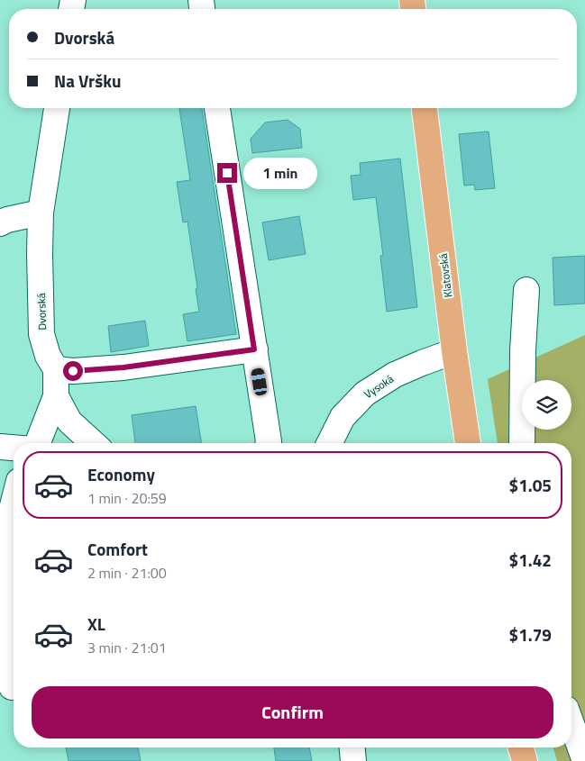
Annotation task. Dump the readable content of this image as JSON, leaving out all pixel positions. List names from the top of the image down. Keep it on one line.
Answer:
{"streets":{"main road":["Klatovská"],"street":["Dvorská","Vysoká"]},"crossings":[["Klatovská","Vysoká"]],"page":{"banner":["Dvorská","Na Vršku"],"bubble":"1 min","list":[{"name":"Economy","note":"1 min · 20:59","value":"$1.05"},{"name":"Comfort","note":"2 min · 21:00","value":"$1.42"},{"name":"XL","note":"3 min · 21:01","value":"$1.79"}],"buttons":"Confirm"}}
